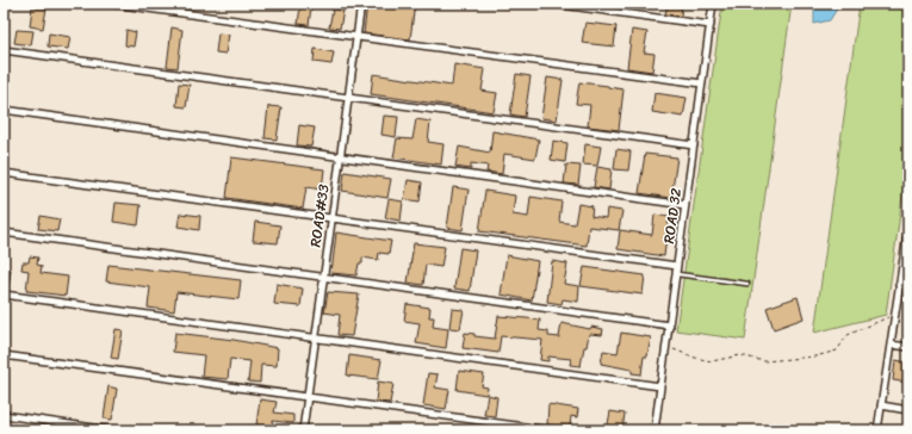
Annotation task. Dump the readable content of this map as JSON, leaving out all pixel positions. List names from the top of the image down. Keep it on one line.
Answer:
{"streets":{"street":["ROAD#33","ROAD 32"]}}
